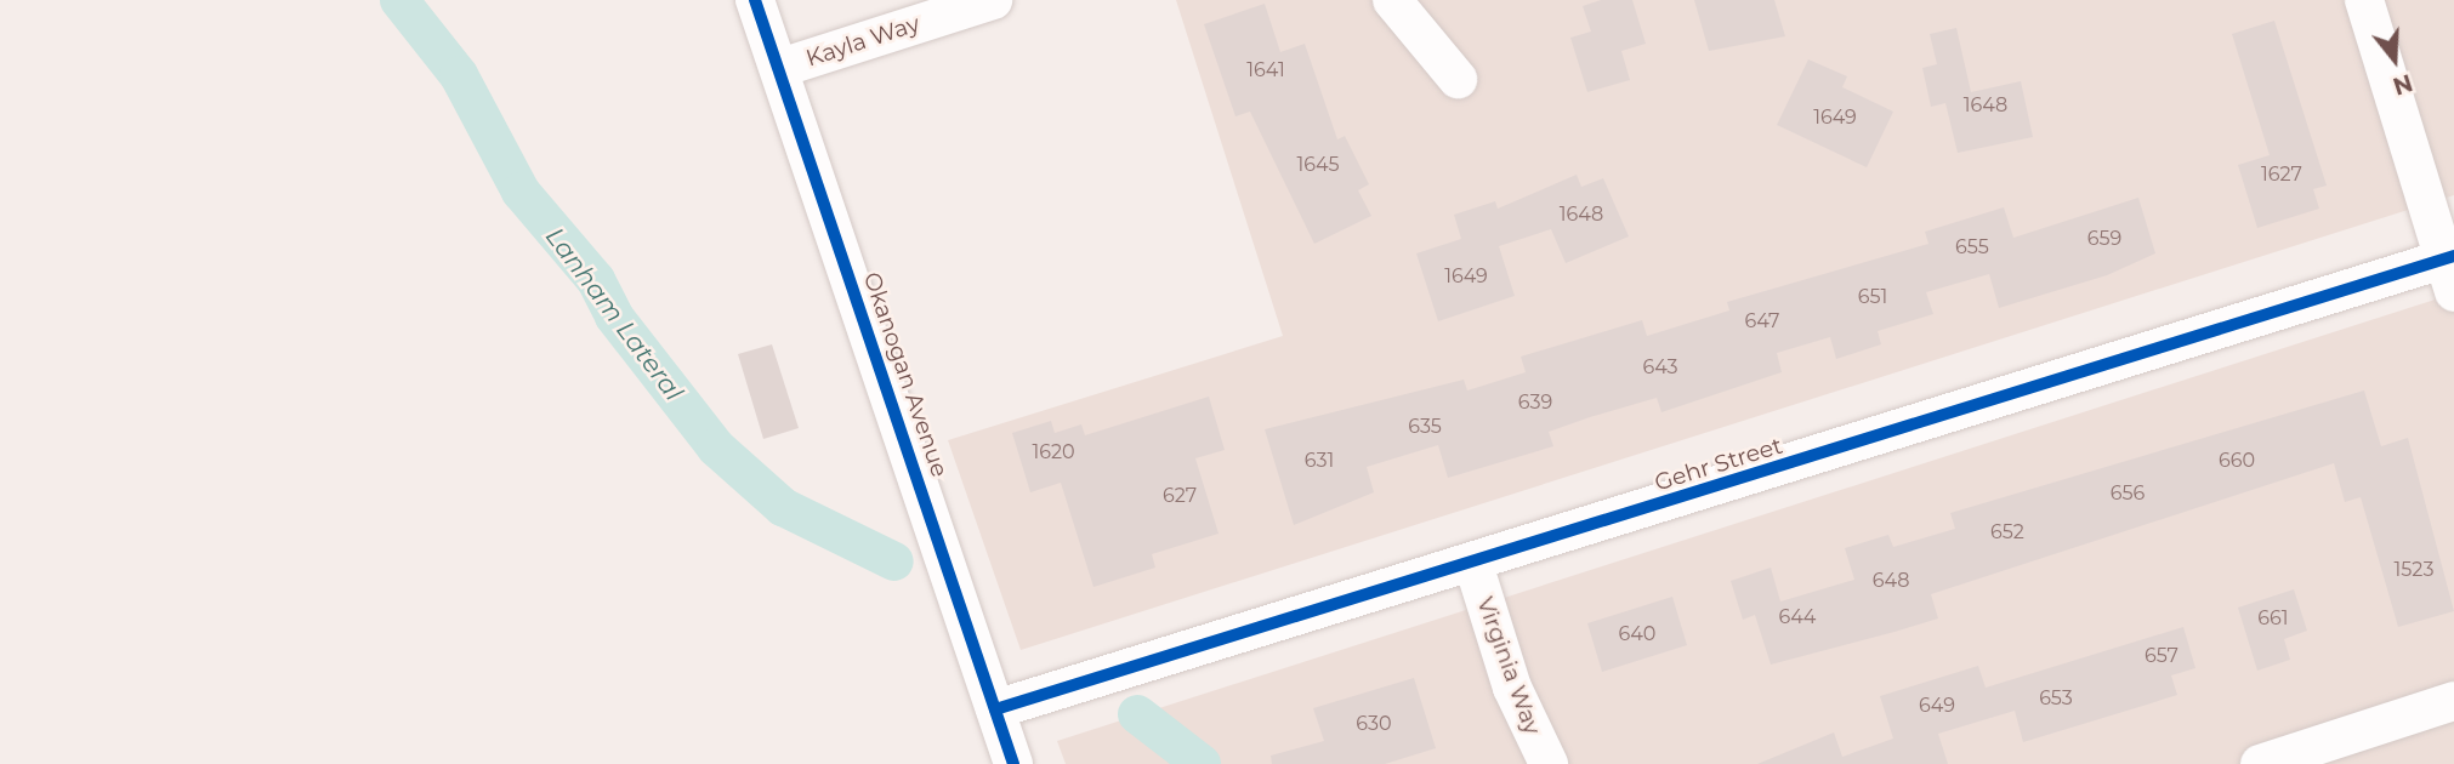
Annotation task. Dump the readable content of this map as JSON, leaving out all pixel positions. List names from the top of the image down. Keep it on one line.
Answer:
{"streets":{"street":["Kayla Way","Okanogan Avenue","Gehr Street","Virginia Way"]},"crossings":[["Kayla Way","Okanogan Avenue"],["Okanogan Avenue","Gehr Street"],["Gehr Street","Virginia Way"]],"water":["Lanham Lateral"],"house_numbers":["1641","1648","1649","1645","1627","1648","659","655","1649","651","647","643","639","635","1620","631","660","656","627","652","1523","648","644","661","640","657","653","649","630"],"north":"bottom"}
